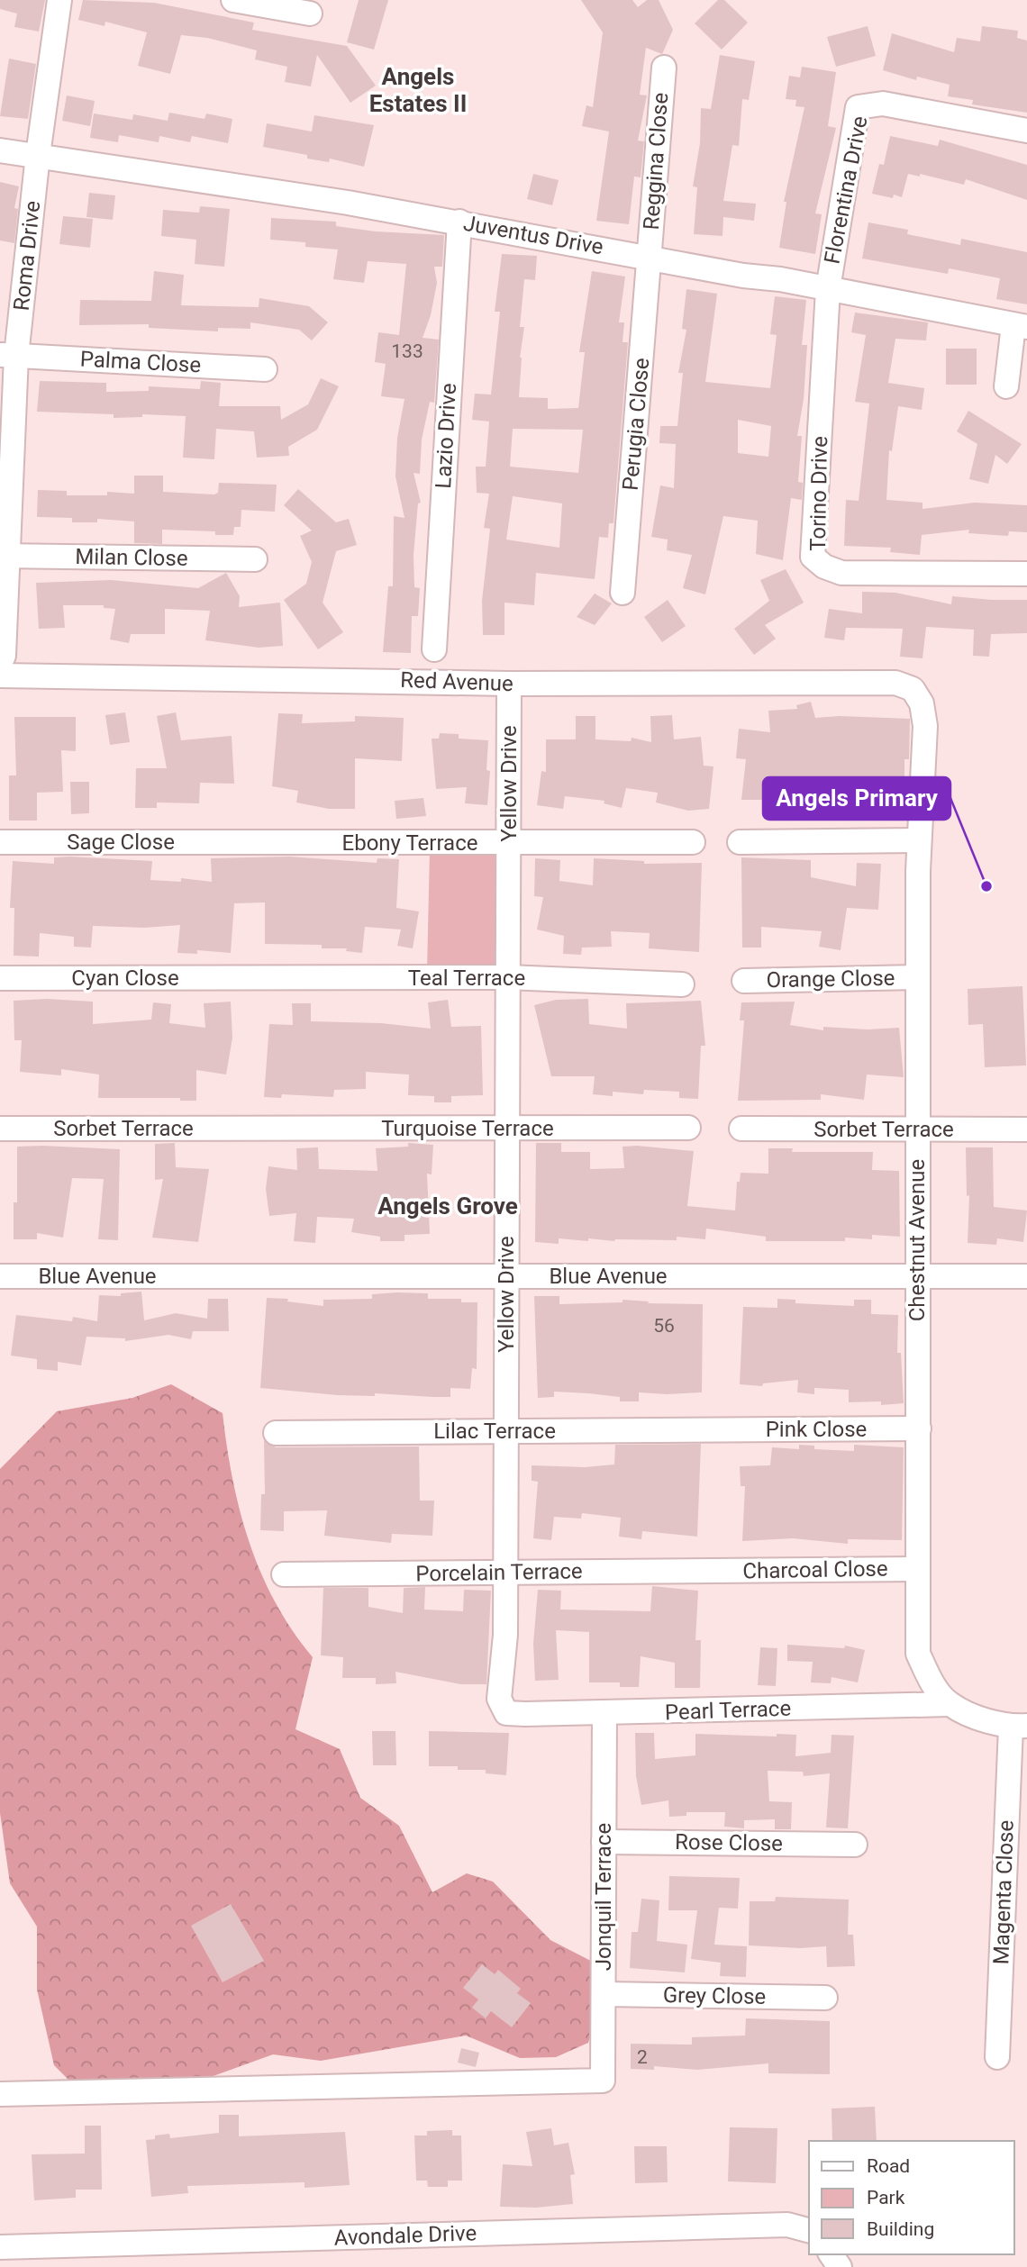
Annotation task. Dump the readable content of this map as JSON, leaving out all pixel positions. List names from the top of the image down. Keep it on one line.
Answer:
{"streets":{"street":["Reggina Close","Florentina Drive","Juventus Drive","Roma Drive","Palma Close","Perugia Close","Lazio Drive","Torino Drive","Milan Close","Red Avenue","Yellow Drive","Sage Close","Ebony Terrace","Cyan Close","Teal Terrace","Orange Close","Sorbet Terrace","Turquoise Terrace","Chestnut Avenue","Blue Avenue","Pink Close","Lilac Terrace","Charcoal Close","Porcelain Terrace","Pearl Terrace","Rose Close","Magenta Close","Jonquil Terrace","Grey Close","Avondale Drive"]},"crossings":[["Reggina Close","Juventus Drive"],["Reggina Close","Perugia Close"],["Florentina Drive","Juventus Drive"],["Florentina Drive","Torino Drive"],["Juventus Drive","Roma Drive"],["Juventus Drive","Perugia Close"],["Juventus Drive","Lazio Drive"],["Juventus Drive","Torino Drive"],["Roma Drive","Palma Close"],["Roma Drive","Milan Close"],["Red Avenue","Yellow Drive"],["Red Avenue","Chestnut Avenue"],["Yellow Drive","Ebony Terrace"],["Yellow Drive","Teal Terrace"],["Yellow Drive","Turquoise Terrace"],["Yellow Drive","Blue Avenue"],["Yellow Drive","Lilac Terrace"],["Yellow Drive","Porcelain Terrace"],["Yellow Drive","Pearl Terrace"],["Sage Close","Ebony Terrace"],["Cyan Close","Teal Terrace"],["Orange Close","Chestnut Avenue"],["Sorbet Terrace","Turquoise Terrace"],["Sorbet Terrace","Chestnut Avenue"],["Chestnut Avenue","Blue Avenue"],["Chestnut Avenue","Pink Close"],["Chestnut Avenue","Charcoal Close"],["Chestnut Avenue","Pearl Terrace"],["Pink Close","Lilac Terrace"],["Charcoal Close","Porcelain Terrace"],["Pearl Terrace","Jonquil Terrace"],["Rose Close","Jonquil Terrace"],["Jonquil Terrace","Grey Close"]],"districts":["Angels Estates II","Angels Grove"],"places":["Angels Primary"],"house_numbers":["133","56","2"],"legend":["Road","Park","Building"]}
